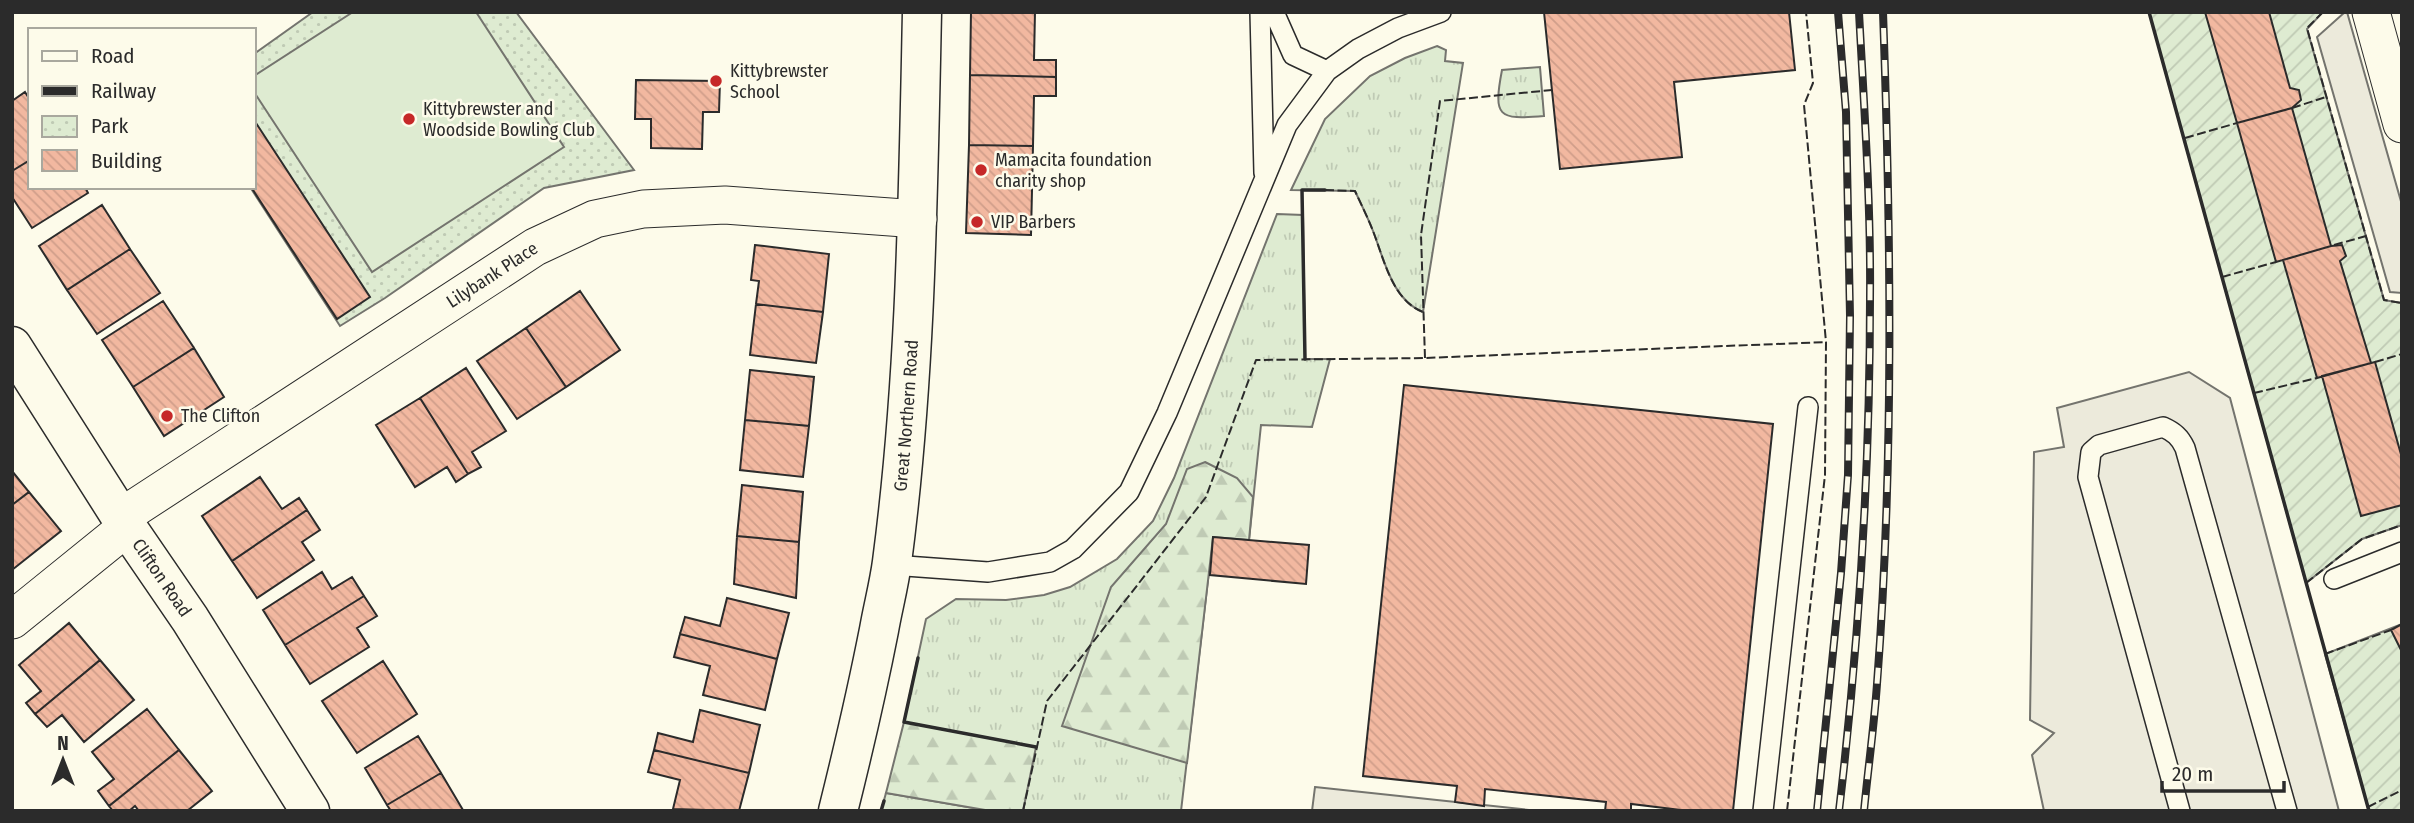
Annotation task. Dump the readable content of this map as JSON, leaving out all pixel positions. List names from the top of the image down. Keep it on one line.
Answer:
{"streets":{"main road":["Great Northern Road","Clifton Road"],"street":["Lilybank Place"]},"crossings":[["Lilybank Place","Great Northern Road"],["Lilybank Place","Clifton Road"]],"places":["Kittybrewster School","Kittybrewster and Woodside Bowling Club","Mamacita foundation charity shop","VIP Barbers","The Clifton"],"legend":["Road","Railway","Park","Building"],"scale_bar":"20 m","north":"top"}
